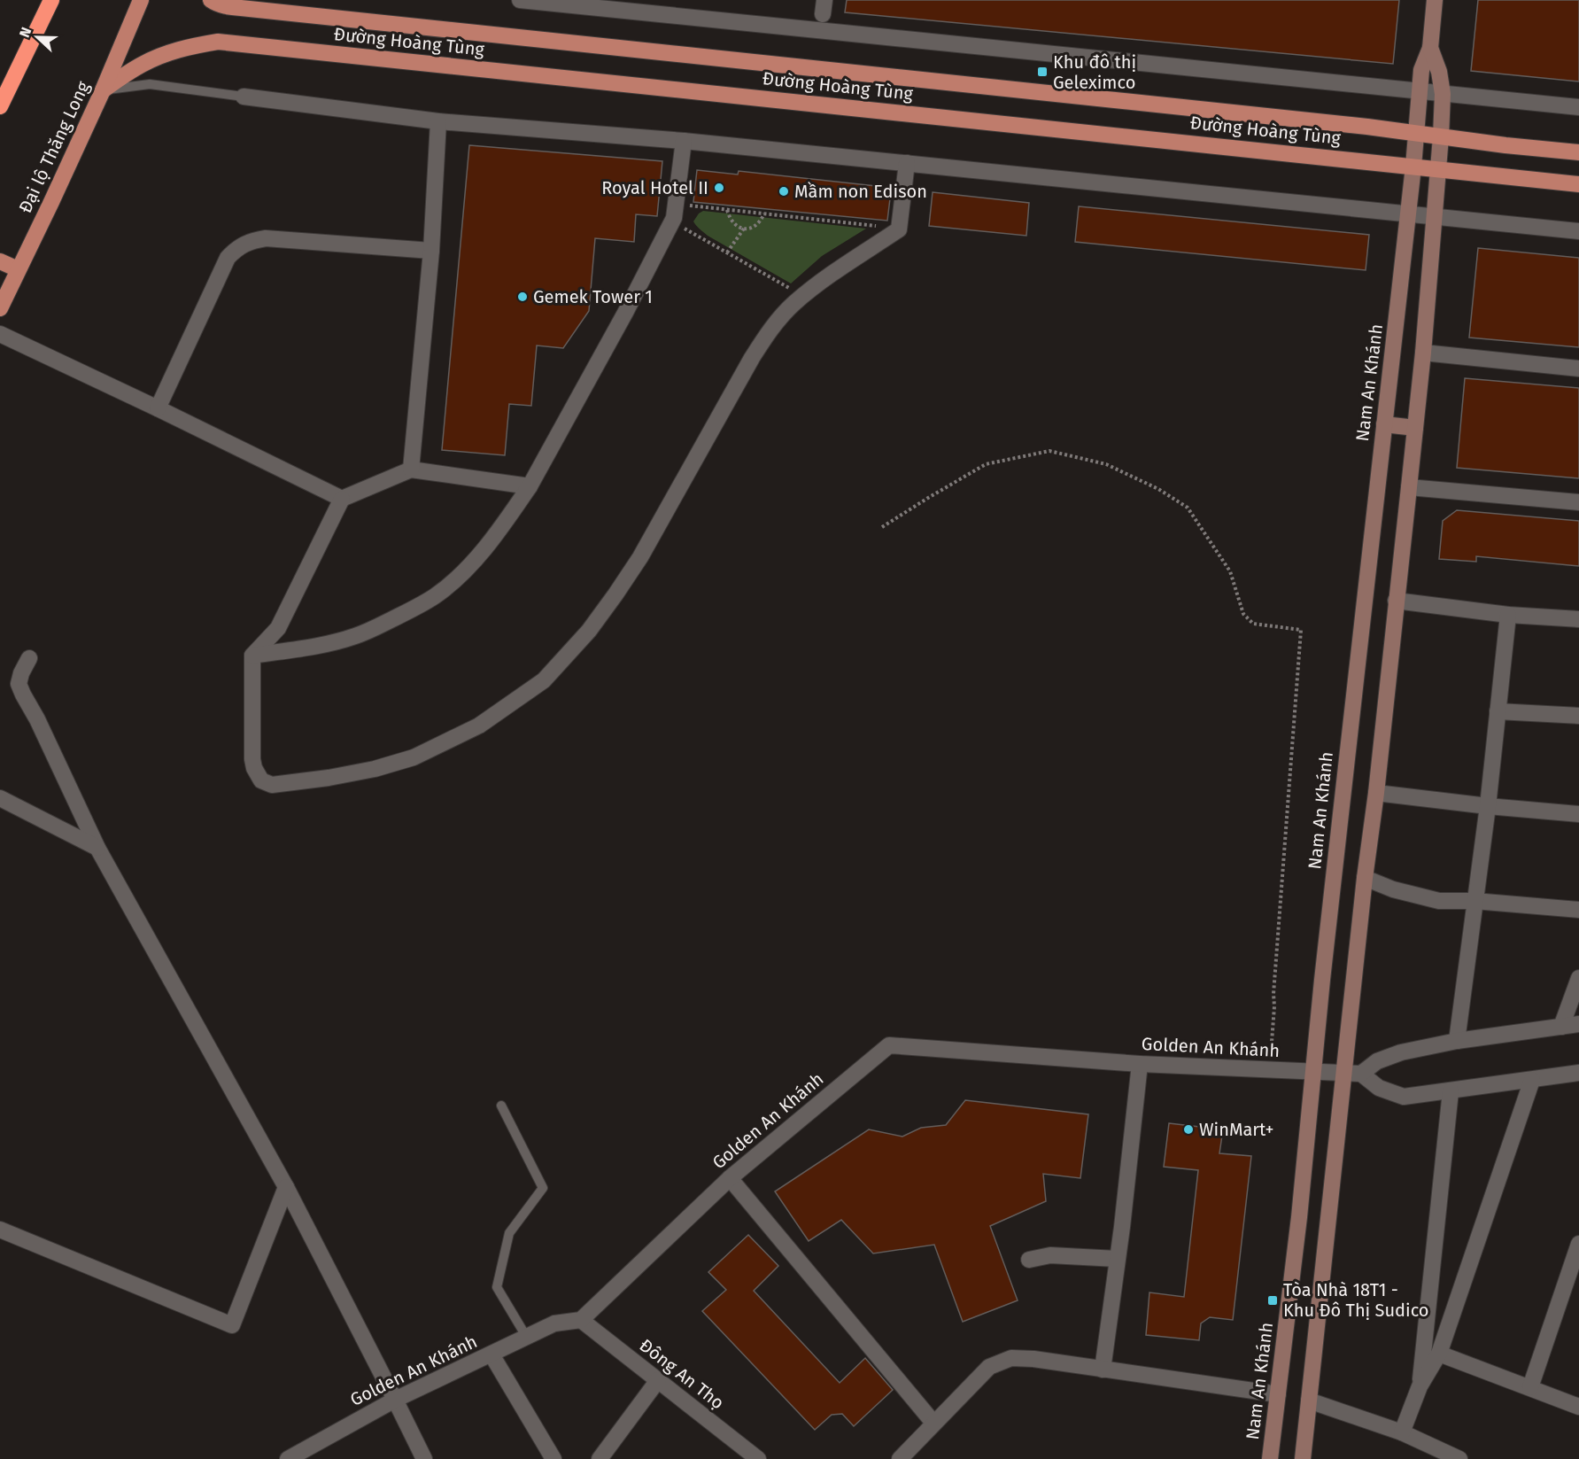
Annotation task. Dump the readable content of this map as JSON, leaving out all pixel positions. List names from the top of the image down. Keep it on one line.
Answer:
{"streets":{"main road":["Đường Hoàng Tùng","Đại lộ Thăng Long"],"street":["Nam An Khánh","Golden An Khánh","Đông An Thọ"]},"crossings":[["Đường Hoàng Tùng","Đại lộ Thăng Long"],["Đường Hoàng Tùng","Nam An Khánh"],["Nam An Khánh","Golden An Khánh"],["Golden An Khánh","Đông An Thọ"]],"places":{"transit":["Khu đô thị Geleximco","Tòa Nhà 18T1 - Khu Đô Thị Sudico"],"other":["Royal Hotel II","Mầm non Edison","Gemek Tower 1","WinMart+"]},"north":"left"}
